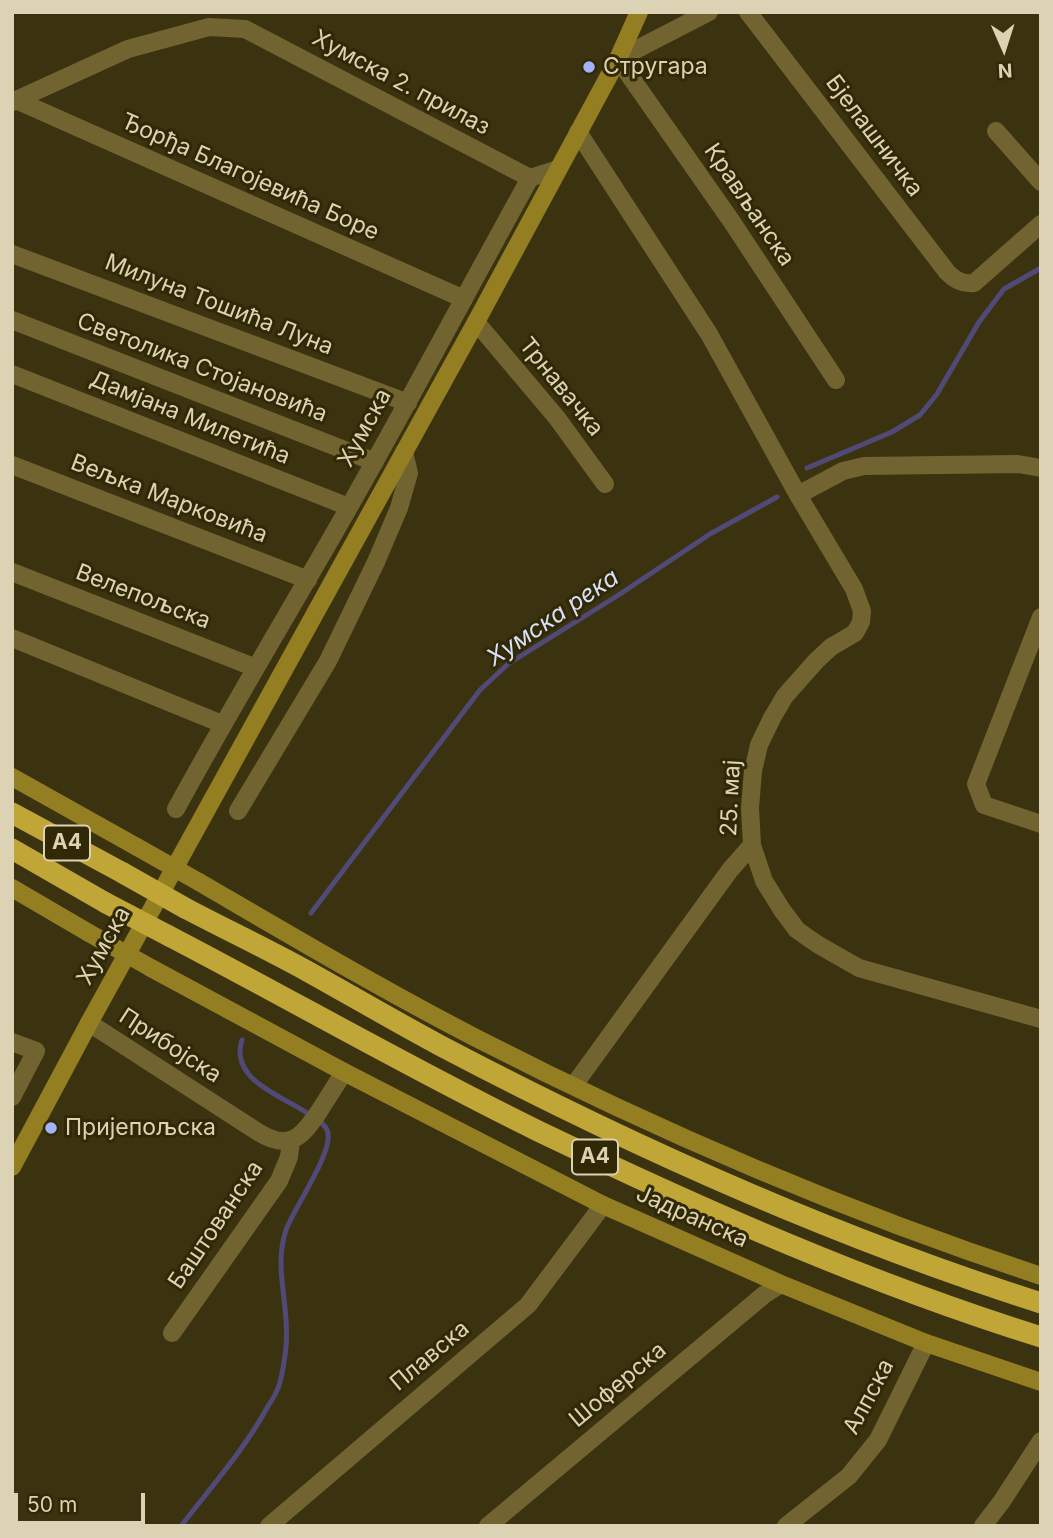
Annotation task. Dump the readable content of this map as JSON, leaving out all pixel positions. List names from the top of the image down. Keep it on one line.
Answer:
{"streets":{"highway":["A4"],"street":["Хумска 2. прилаз","Бјелашничка","Ђорђа Благојевића Боре","Крављанска","Милуна Тошића Луна","Светолика Стојановића","Трнавачка","Дамјана Милетића","Хумска","Вељка Марковића","Велепољска","25. мај","Прибојска","Јадранска","Баштованска","Плавска","Шоферска","Алпска"]},"crossings":[["Хумска 2. прилаз","Ђорђа Благојевића Боре"],["Хумска 2. прилаз","Хумска"],["Ђорђа Благојевића Боре","Хумска"],["Крављанска","Хумска"],["Милуна Тошића Луна","Хумска"],["Светолика Стојановића","Хумска"],["Трнавачка","Хумска"],["Дамјана Милетића","Хумска"],["Хумска","Вељка Марковића"],["Хумска","Велепољска"],["Хумска","Прибојска"],["Прибојска","Баштованска"],["Јадранска","Плавска"],["Јадранска","Шоферска"],["Јадранска","Алпска"]],"water":["Хумска река"],"places":["Стругара","Пријепољска"],"scale_bar":"50 m","north":"bottom"}
